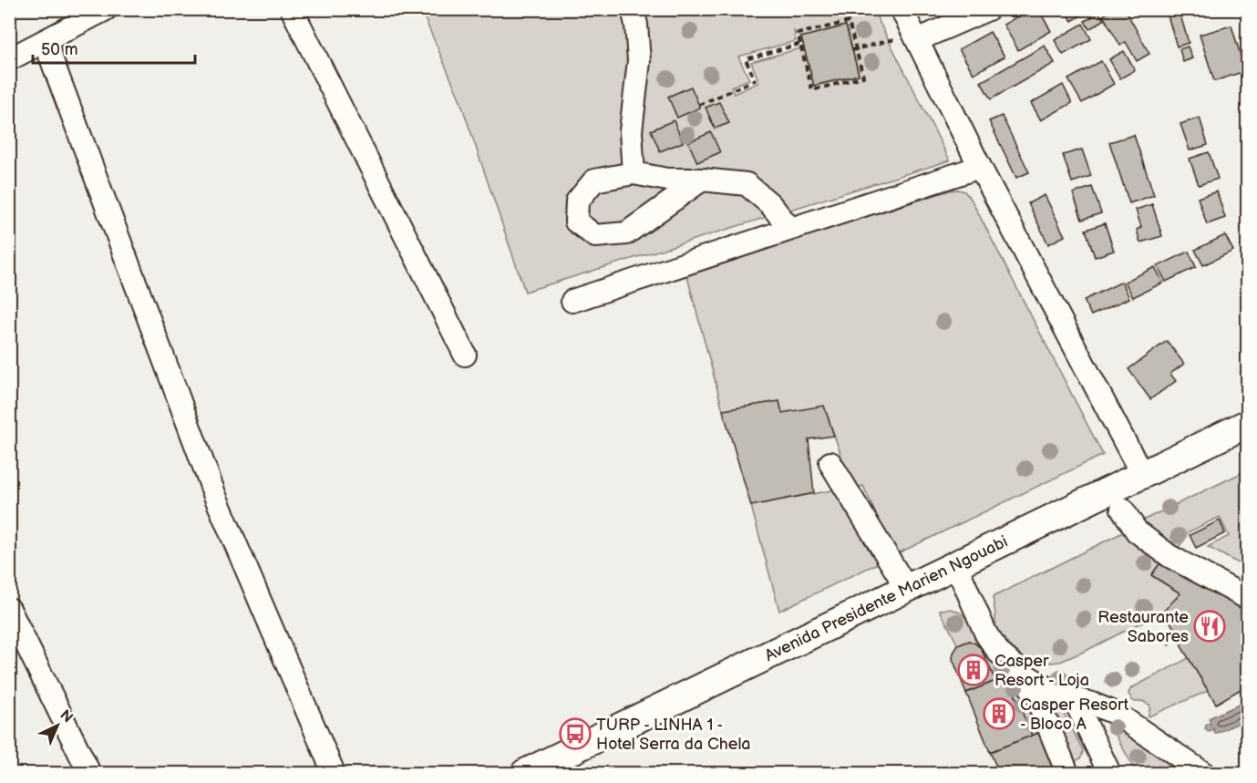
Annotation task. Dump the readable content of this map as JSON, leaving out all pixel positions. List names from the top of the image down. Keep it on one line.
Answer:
{"streets":{"main road":["Avenida Presidente Marien Ngouabi"]},"places":{"restaurant":["Restaurante Sabores"],"building":["Casper Resort - Loja","Casper Resort - Bloco A"],"bus stop":["TURP - LINHA 1 - Hotel Serra da Chela"]},"scale_bar":"50 m","north":"top right"}
